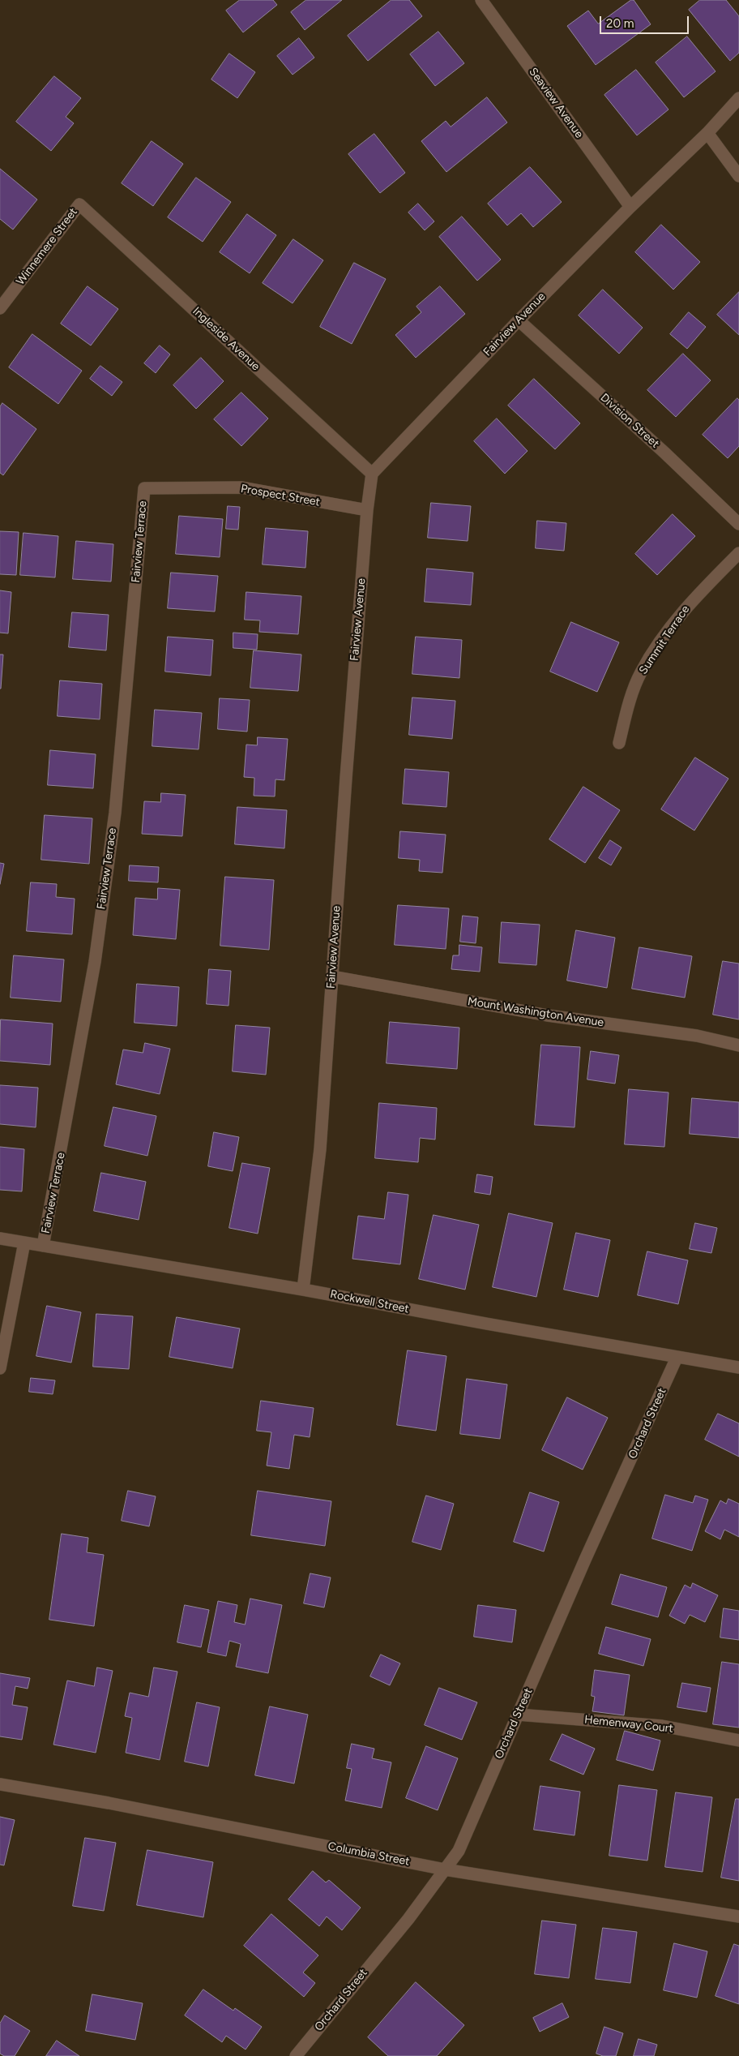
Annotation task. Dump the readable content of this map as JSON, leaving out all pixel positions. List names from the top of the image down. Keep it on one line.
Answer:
{"streets":{"street":["Seaview Avenue","Winnemere Street","Fairview Avenue","Ingleside Avenue","Division Street","Prospect Street","Fairview Terrace","Summit Terrace","Mount Washington Avenue","Rockwell Street","Orchard Street","Hemenway Court","Columbia Street"]},"crossings":[["Seaview Avenue","Fairview Avenue"],["Winnemere Street","Ingleside Avenue"],["Fairview Avenue","Ingleside Avenue"],["Fairview Avenue","Division Street"],["Fairview Avenue","Prospect Street"],["Fairview Avenue","Mount Washington Avenue"],["Fairview Avenue","Rockwell Street"],["Prospect Street","Fairview Terrace"],["Fairview Terrace","Rockwell Street"],["Rockwell Street","Orchard Street"],["Orchard Street","Hemenway Court"],["Orchard Street","Columbia Street"]],"scale_bar":"20 m"}
